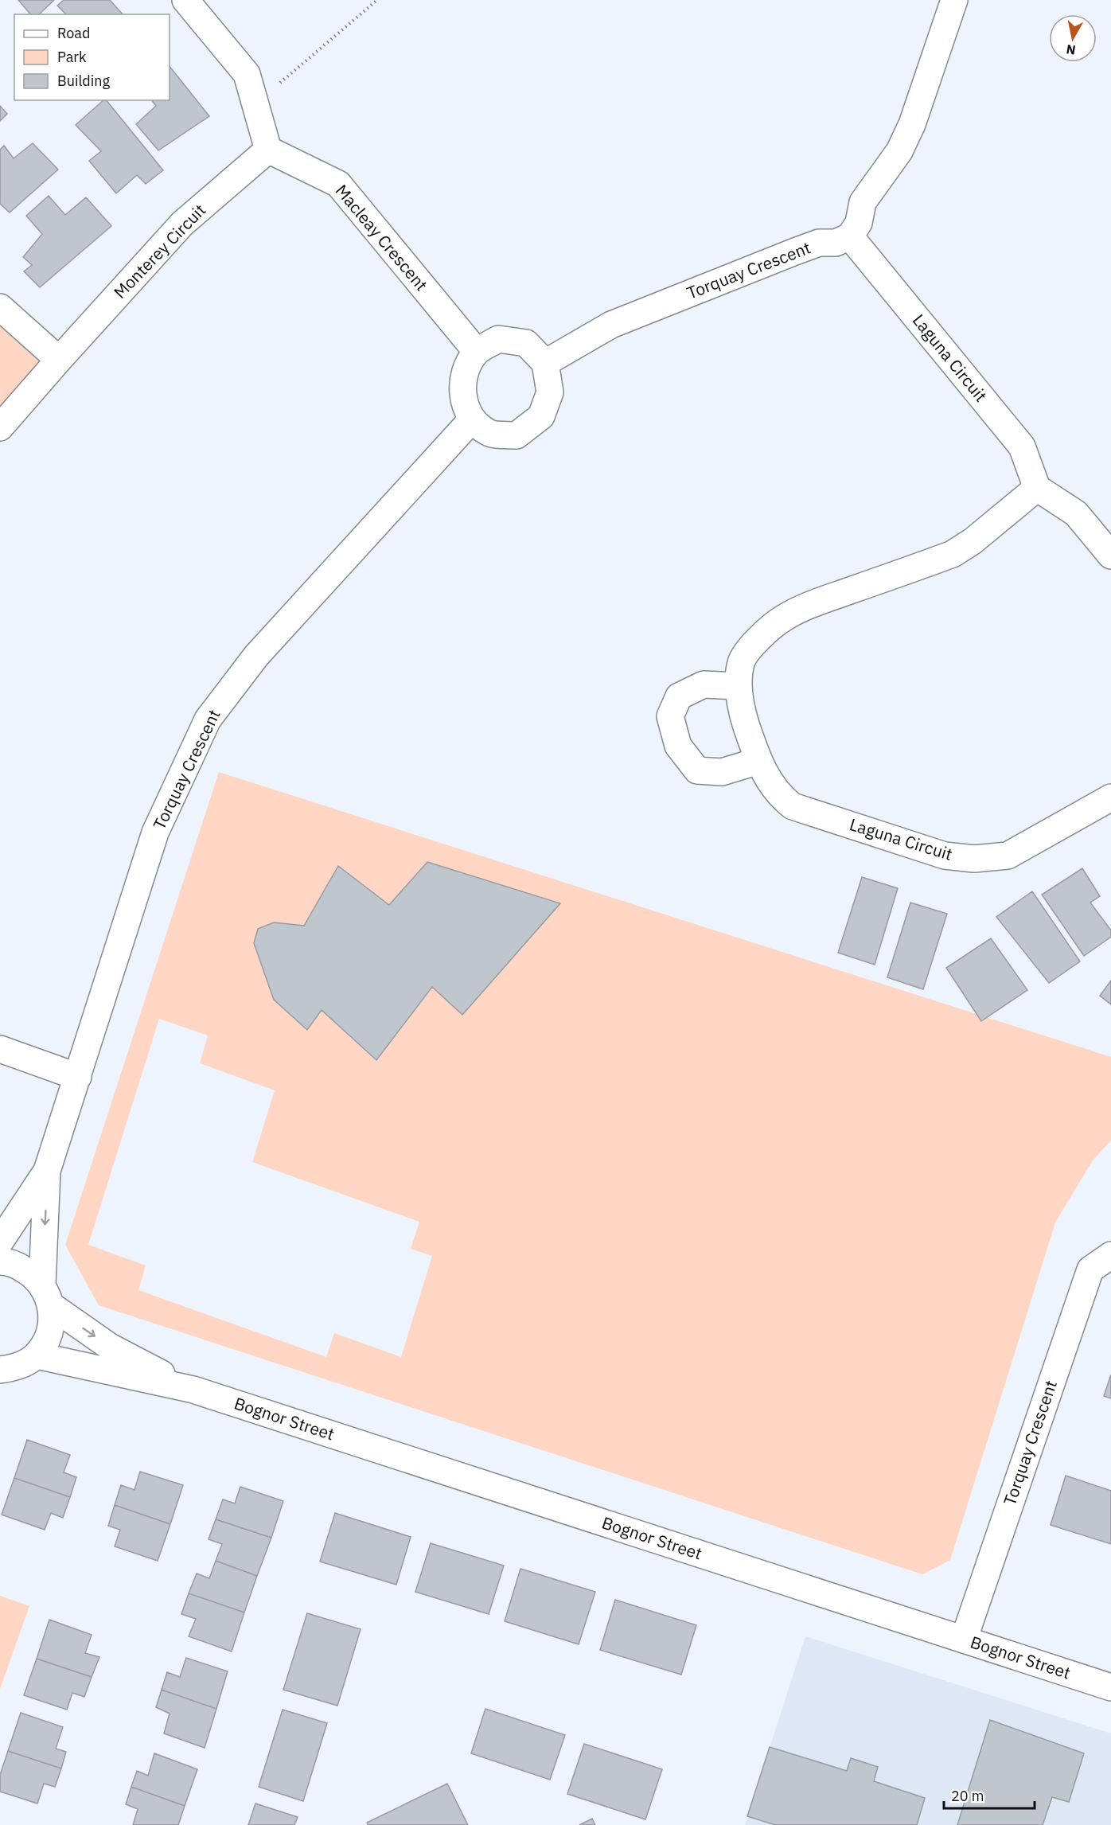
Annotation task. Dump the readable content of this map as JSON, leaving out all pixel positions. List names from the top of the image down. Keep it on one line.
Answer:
{"streets":{"street":["Macleay Crescent","Monterey Circuit","Torquay Crescent","Laguna Circuit","Bognor Street"]},"crossings":[["Macleay Crescent","Monterey Circuit"],["Macleay Crescent","Torquay Crescent"],["Torquay Crescent","Laguna Circuit"],["Torquay Crescent","Bognor Street"]],"legend":["Road","Park","Building"],"scale_bar":"20 m","north":"bottom"}
